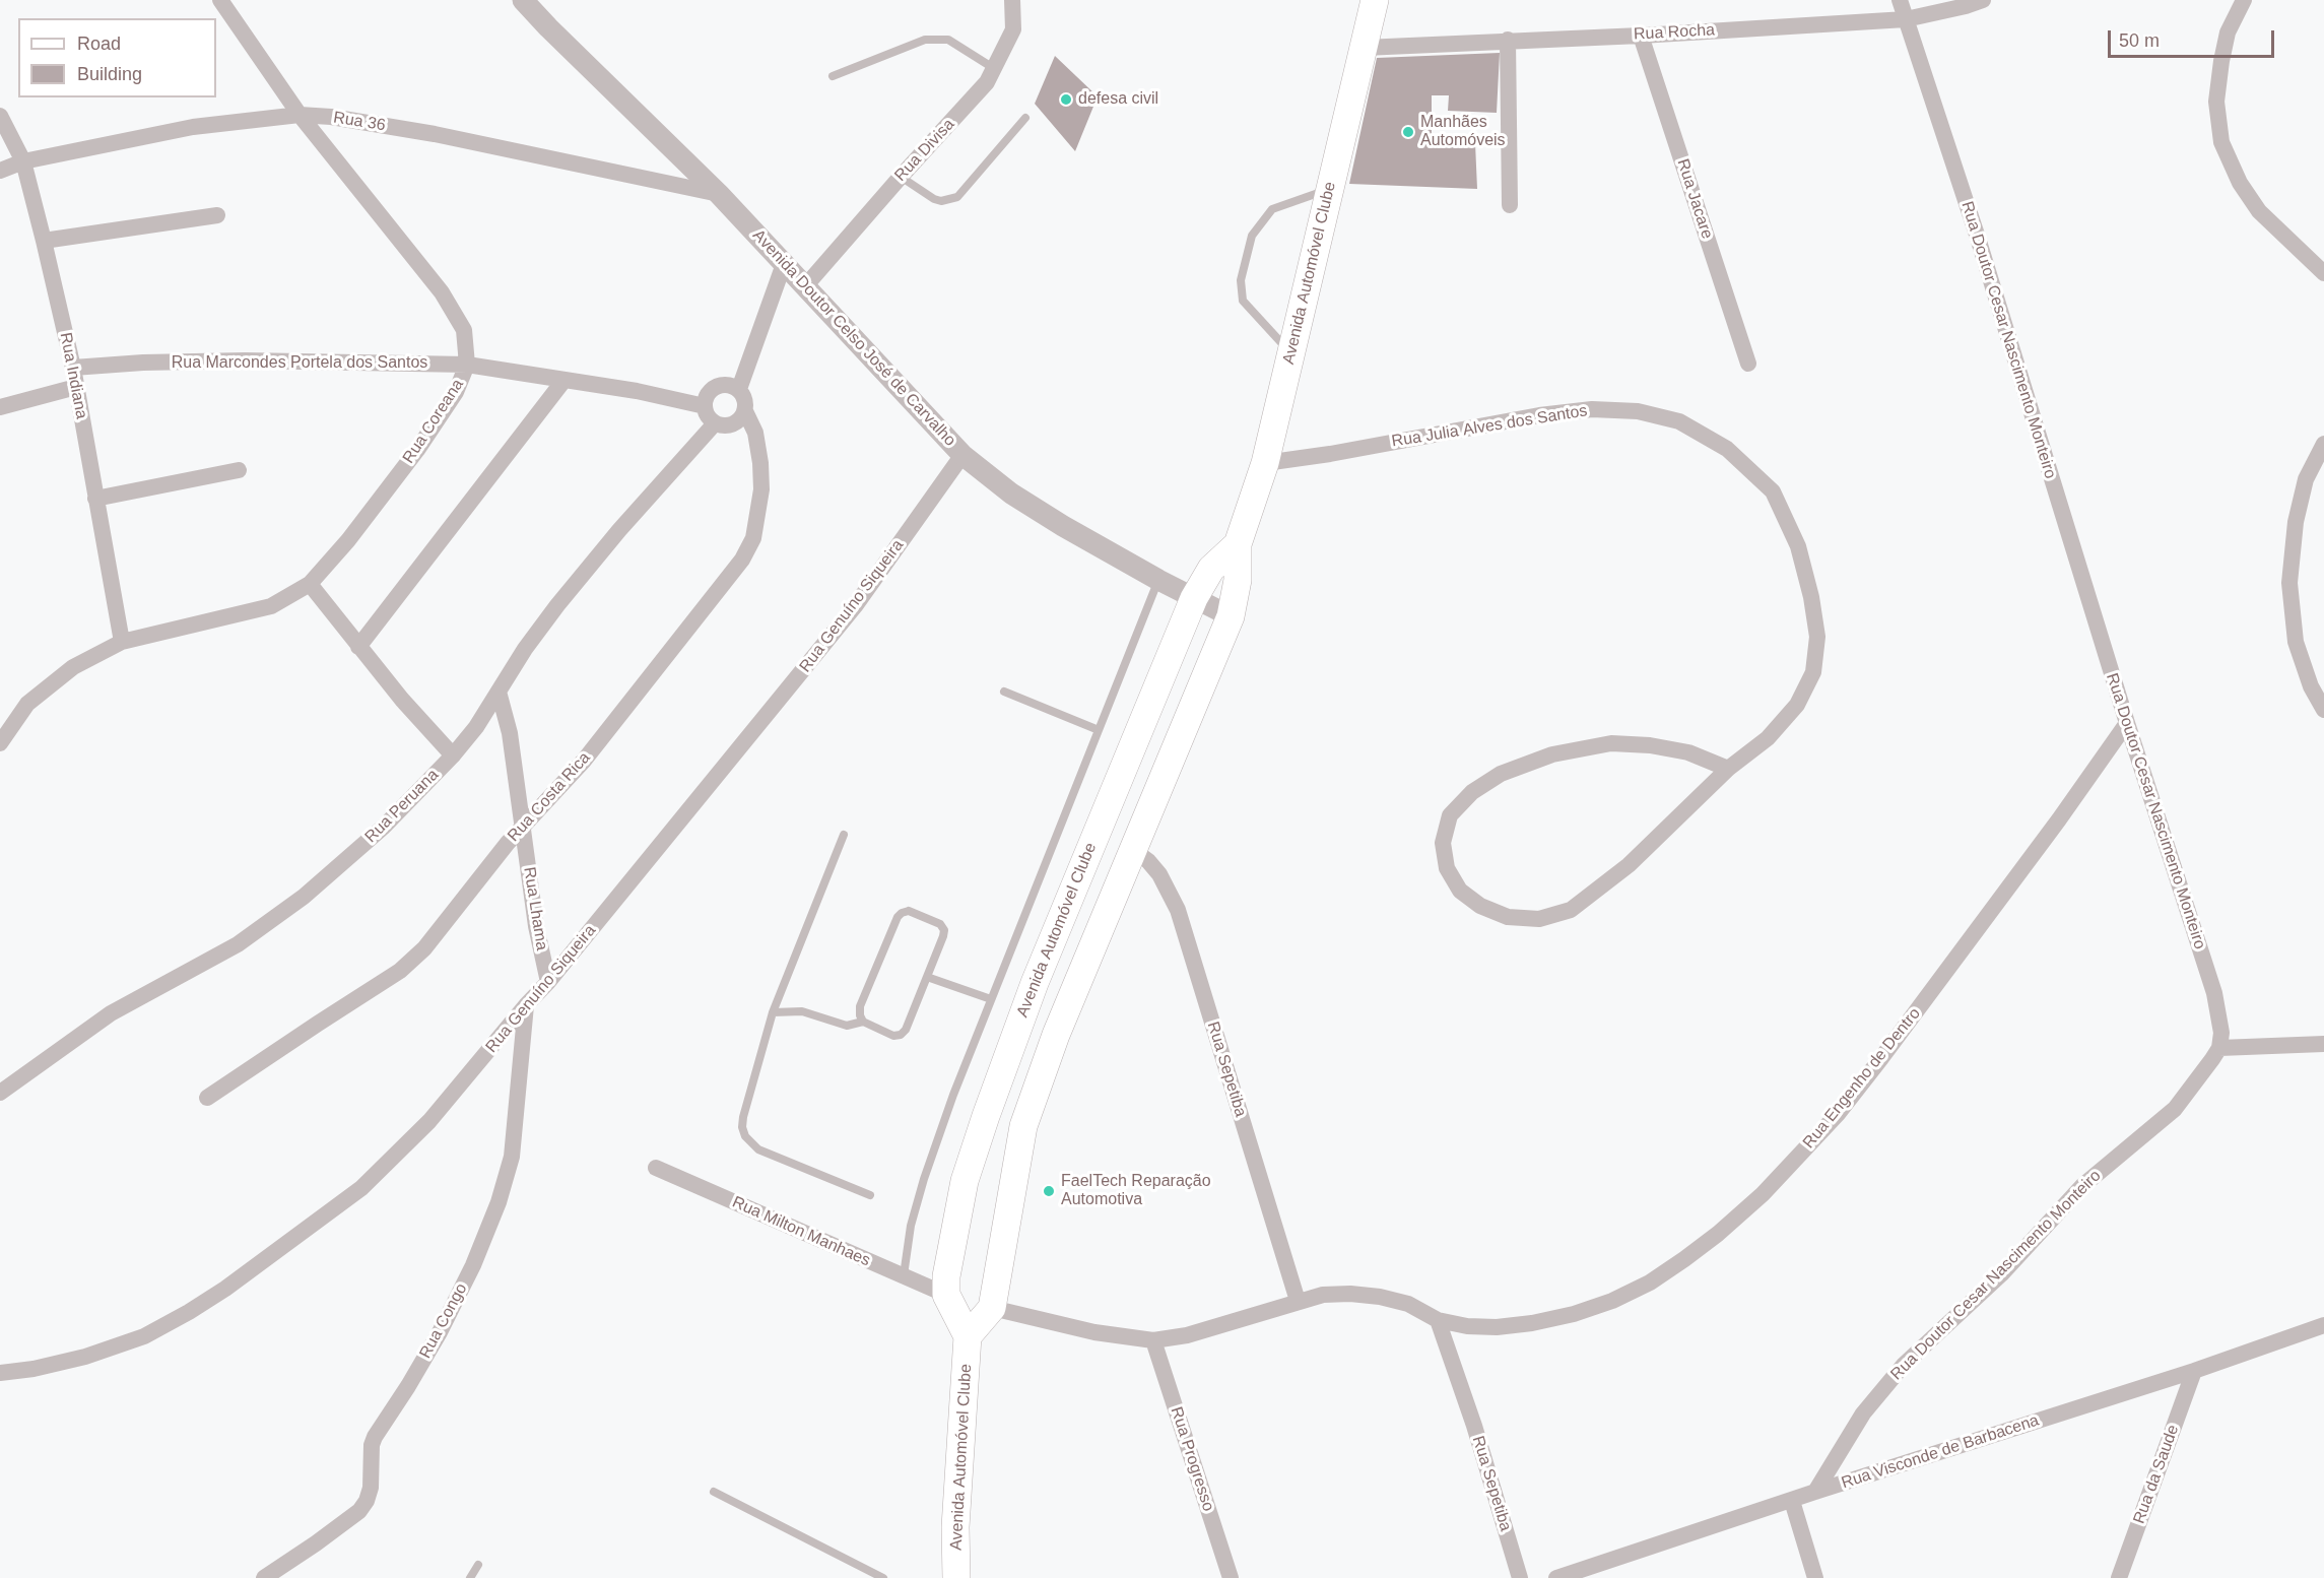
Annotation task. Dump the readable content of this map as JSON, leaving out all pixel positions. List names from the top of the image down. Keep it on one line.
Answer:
{"streets":{"main road":["Avenida Automóvel Clube"],"street":["Rua Rocha","Rua 36","Rua Divisa","Rua Jacare","Avenida Doutor Celso José de Carvalho","Rua Doutor Cesar Nascimento Monteiro","Rua Marcondes Portela dos Santos","Rua Indiana","Rua Coreana","Rua Julia Alves dos Santos","Rua Genuíno Siqueira","Rua Costa Rica","Rua Peruana","Rua Lhama","Rua Sepetiba","Rua Engenho de Dentro","Rua Milton Manhaes","Rua Congo","Rua Visconde de Barbacena","Rua Progresso","Rua da Saude"]},"crossings":[["Rua Rocha","Rua Jacare"],["Rua Rocha","Avenida Automóvel Clube"],["Rua Rocha","Rua Doutor Cesar Nascimento Monteiro"],["Rua 36","Avenida Doutor Celso José de Carvalho"],["Rua 36","Rua Indiana"],["Rua 36","Rua Coreana"],["Rua Divisa","Avenida Doutor Celso José de Carvalho"],["Avenida Automóvel Clube","Avenida Doutor Celso José de Carvalho"],["Avenida Automóvel Clube","Rua Julia Alves dos Santos"],["Avenida Automóvel Clube","Rua Sepetiba"],["Avenida Automóvel Clube","Rua Milton Manhaes"],["Avenida Doutor Celso José de Carvalho","Rua Genuíno Siqueira"],["Rua Doutor Cesar Nascimento Monteiro","Rua Engenho de Dentro"],["Rua Doutor Cesar Nascimento Monteiro","Rua Visconde de Barbacena"],["Rua Marcondes Portela dos Santos","Rua Indiana"],["Rua Marcondes Portela dos Santos","Rua Coreana"],["Rua Marcondes Portela dos Santos","Rua Costa Rica"],["Rua Marcondes Portela dos Santos","Rua Peruana"],["Rua Indiana","Rua Coreana"],["Rua Genuíno Siqueira","Rua Lhama"],["Rua Genuíno Siqueira","Rua Congo"],["Rua Costa Rica","Rua Peruana"],["Rua Costa Rica","Rua Lhama"],["Rua Peruana","Rua Lhama"],["Rua Sepetiba","Rua Engenho de Dentro"],["Rua Visconde de Barbacena","Rua da Saude"]],"places":["defesa civil","Manhães Automóveis","FaelTech Reparação Automotiva"],"legend":["Road","Building"],"scale_bar":"50 m"}
